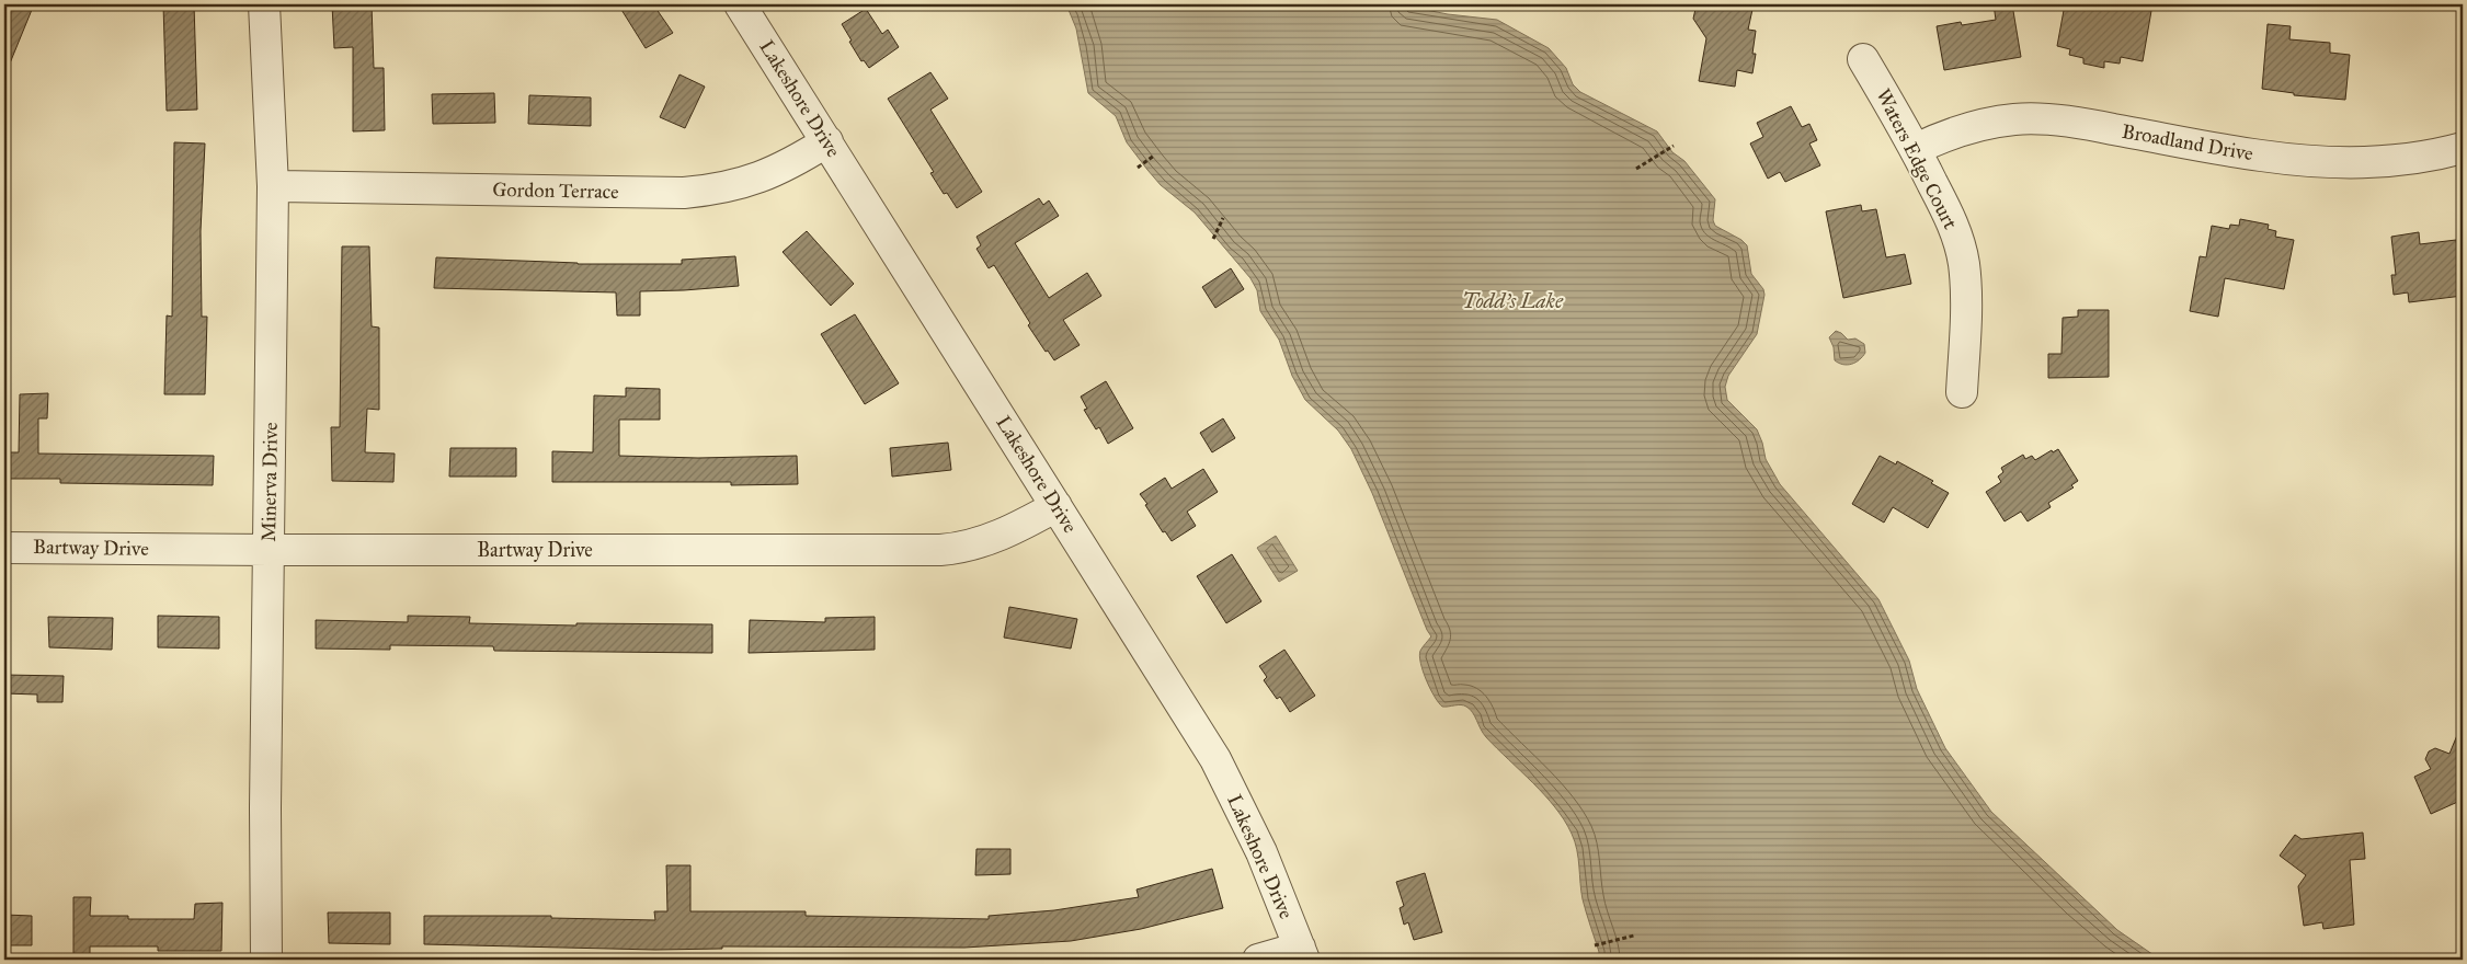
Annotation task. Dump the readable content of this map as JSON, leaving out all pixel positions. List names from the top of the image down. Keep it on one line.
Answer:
{"streets":{"street":["Lakeshore Drive","Broadland Drive","Waters Edge Court","Gordon Terrace","Minerva Drive","Bartway Drive"]},"crossings":[["Lakeshore Drive","Gordon Terrace"],["Lakeshore Drive","Bartway Drive"],["Broadland Drive","Waters Edge Court"],["Gordon Terrace","Minerva Drive"],["Minerva Drive","Bartway Drive"]],"water":["Todd's Lake"]}
